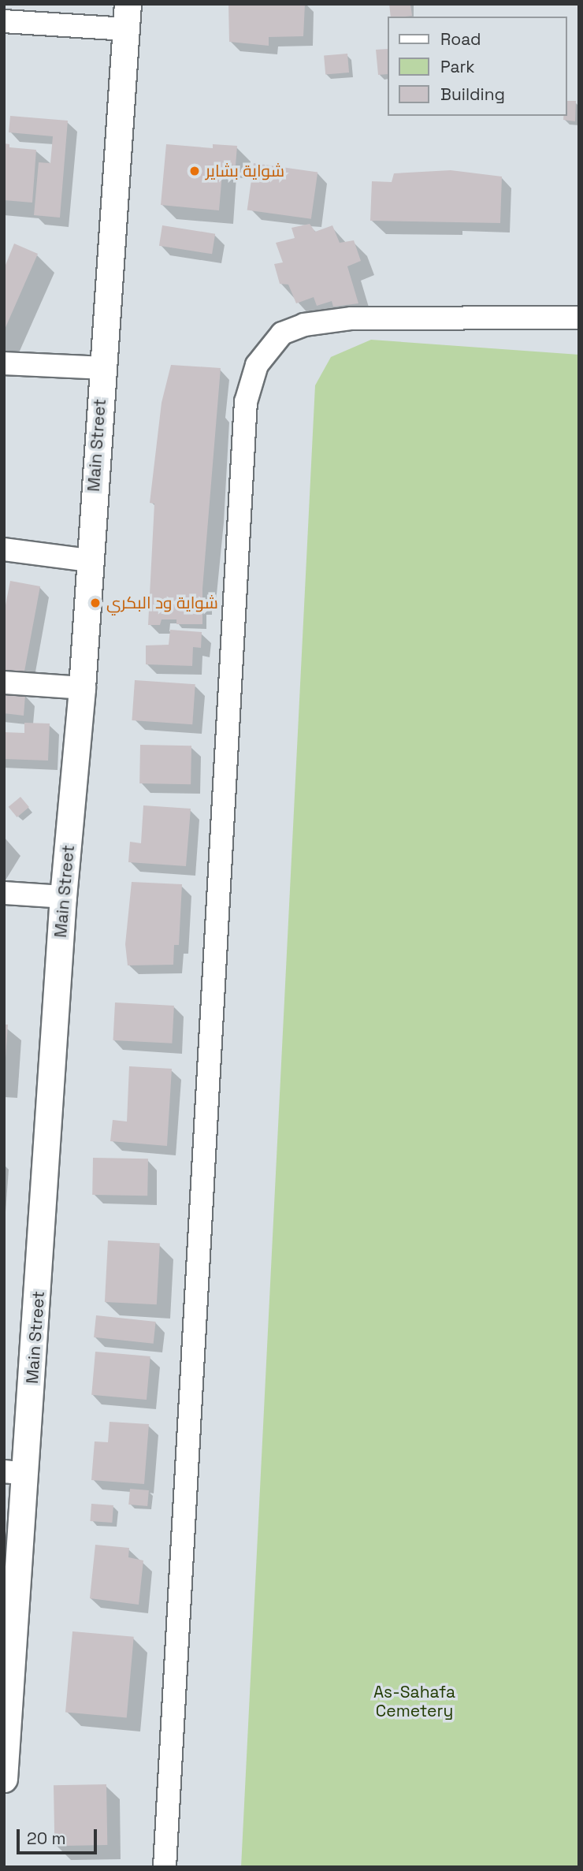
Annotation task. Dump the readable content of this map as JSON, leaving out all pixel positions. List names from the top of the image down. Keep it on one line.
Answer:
{"streets":{"street":["Main Street"]},"parks":["As-Sahafa Cemetery"],"places":["شواية بشاير","شواية ود البكري"],"legend":["Road","Park","Building"],"scale_bar":"20 m"}
